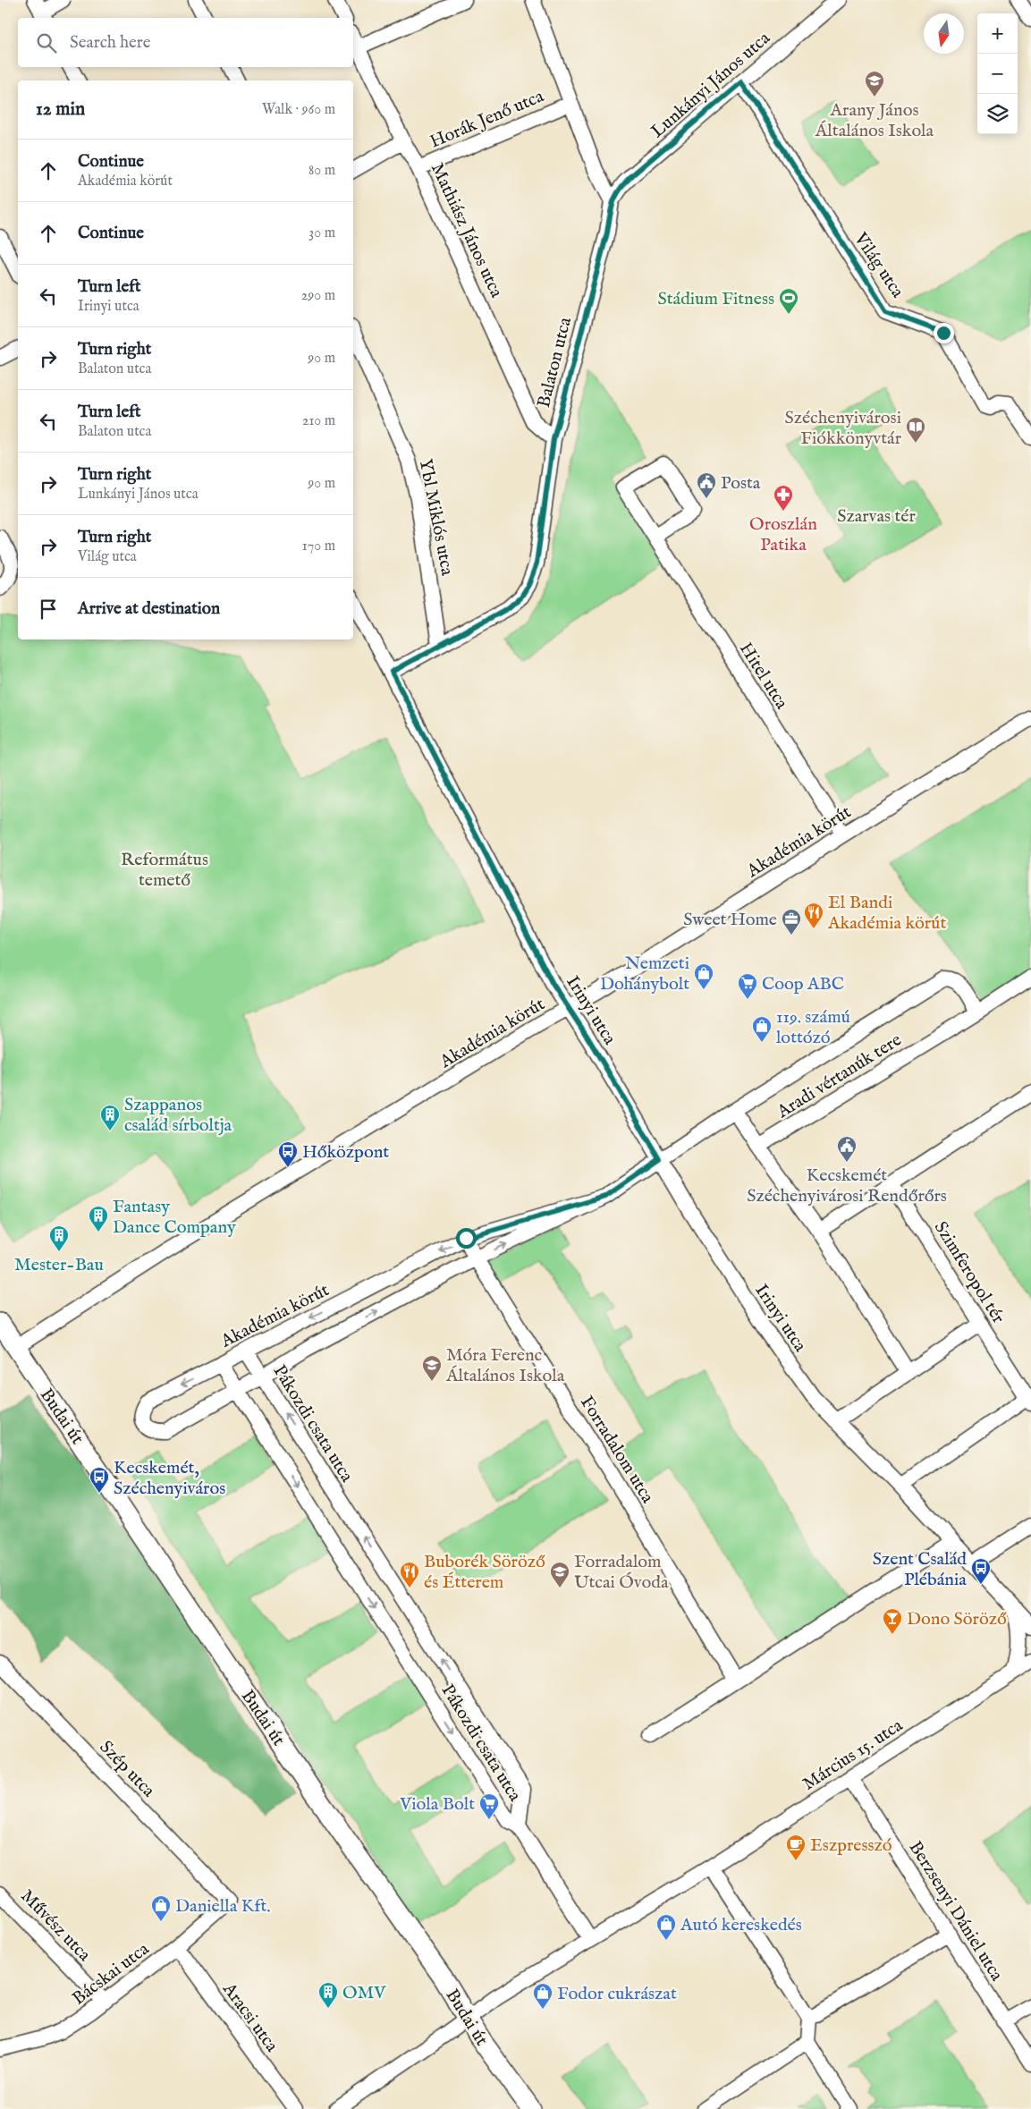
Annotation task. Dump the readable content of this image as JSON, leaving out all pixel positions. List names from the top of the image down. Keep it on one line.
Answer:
{"streets":{"main road":["Budai út"],"street":["Lunkányi János utca","Horák Jenő utca","Mathiász János utca","Világ utca","Balaton utca","Ybl Miklós utca","Hitel utca","Akadémia körút","Irinyi utca","Aradi vértanúk tere","Szimferopol tér","Pákozdi csata utca","Forradalom utca","Március 15. utca","Szép utca","Berzsenyi Dániel utca","Művész utca","Bácskai utca","Aracsi utca"]},"crossings":[["Lunkányi János utca","Világ utca"],["Lunkányi János utca","Balaton utca"],["Horák Jenő utca","Mathiász János utca"],["Mathiász János utca","Balaton utca"],["Balaton utca","Ybl Miklós utca"],["Balaton utca","Irinyi utca"],["Hitel utca","Akadémia körút"],["Akadémia körút","Irinyi utca"],["Akadémia körút","Aradi vértanúk tere"],["Akadémia körút","Budai út"],["Akadémia körút","Pákozdi csata utca"],["Akadémia körút","Forradalom utca"],["Irinyi utca","Aradi vértanúk tere"],["Budai út","Március 15. utca"],["Március 15. utca","Berzsenyi Dániel utca"],["Szép utca","Bácskai utca"],["Művész utca","Bácskai utca"],["Bácskai utca","Aracsi utca"]],"parks":["Szarvas tér","Református temető"],"places":{"school or university":["Arany János Általános Iskola","Móra Ferenc Általános Iskola","Forradalom Utcai Óvoda"],"sports":["Stádium Fitness"],"library":["Széchenyivárosi Fiókkönyvtár"],"public building":["Posta","Kecskemét Széchenyivárosi Rendőrőrs"],"pharmacy":["Oroszlán Patika"],"restaurant":["El Bandi Akadémia körút","Buborék Söröző és Étterem"],"office":["Sweet Home"],"shop":["Nemzeti Dohánybolt","119. számú lottózó","Daniella Kft.","Autó kereskedés","Fodor cukrászat"],"supermarket":["Coop ABC","Viola Bolt"],"building":["Szappanos család sírboltja","Fantasy Dance Company","Mester-Bau","OMV"],"bus stop":["Hőközpont","Kecskemét, Széchenyiváros","Szent Család Plébánia"],"bar":["Dono Söröző"],"cafe":["Eszpresszó"]},"north":"bottom","page":{"map_buttons":["+","−"],"search":"Search here","heading":["12 min","Walk · 960 m"],"list":[["Continue","Akadémia körút","80 m"],["Continue","30 m"],["Turn left","Irinyi utca","290 m"],["Turn right","Balaton utca","90 m"],["Turn left","Balaton utca","210 m"],["Turn right","Lunkányi János utca","90 m"],["Turn right","Világ utca","170 m"],"Arrive at destination"]}}
